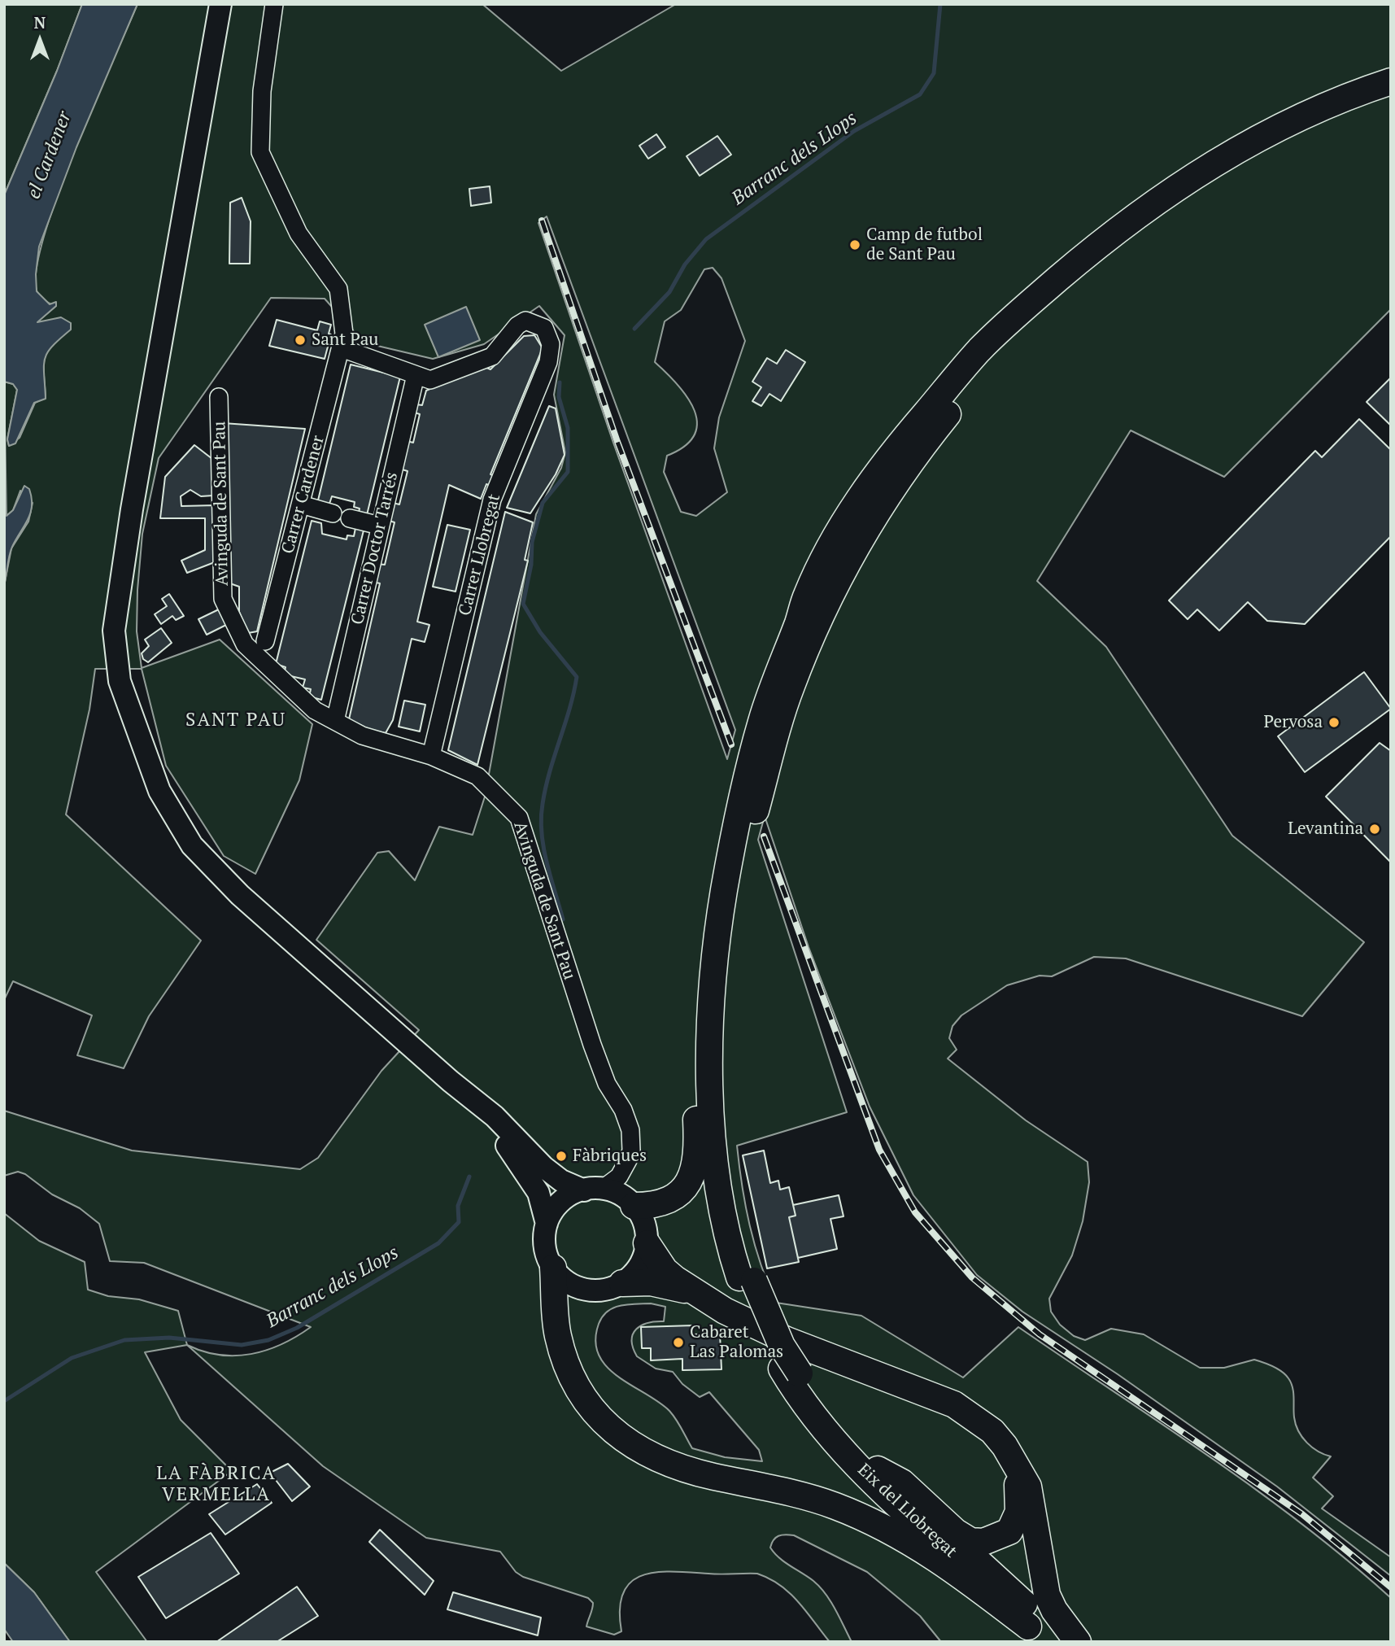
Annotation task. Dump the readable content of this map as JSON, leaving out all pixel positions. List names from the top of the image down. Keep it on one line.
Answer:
{"streets":{"highway":["Eix del Llobregat"],"street":["Carrer Cardener","Avinguda de Sant Pau","Carrer Doctor Tarrés","Carrer Llobregat"]},"crossings":[["Avinguda de Sant Pau","Carrer Doctor Tarrés"],["Avinguda de Sant Pau","Carrer Llobregat"],["Carrer Doctor Tarrés","Carrer Llobregat"]],"districts":["SANT PAU","LA FÀBRICA VERMELLA"],"water":["el Cardener","Barranc dels Llops"],"places":["Camp de futbol de Sant Pau","Sant Pau","Pervosa","Levantina","Fàbriques","Cabaret Las Palomas"],"north":"top"}
